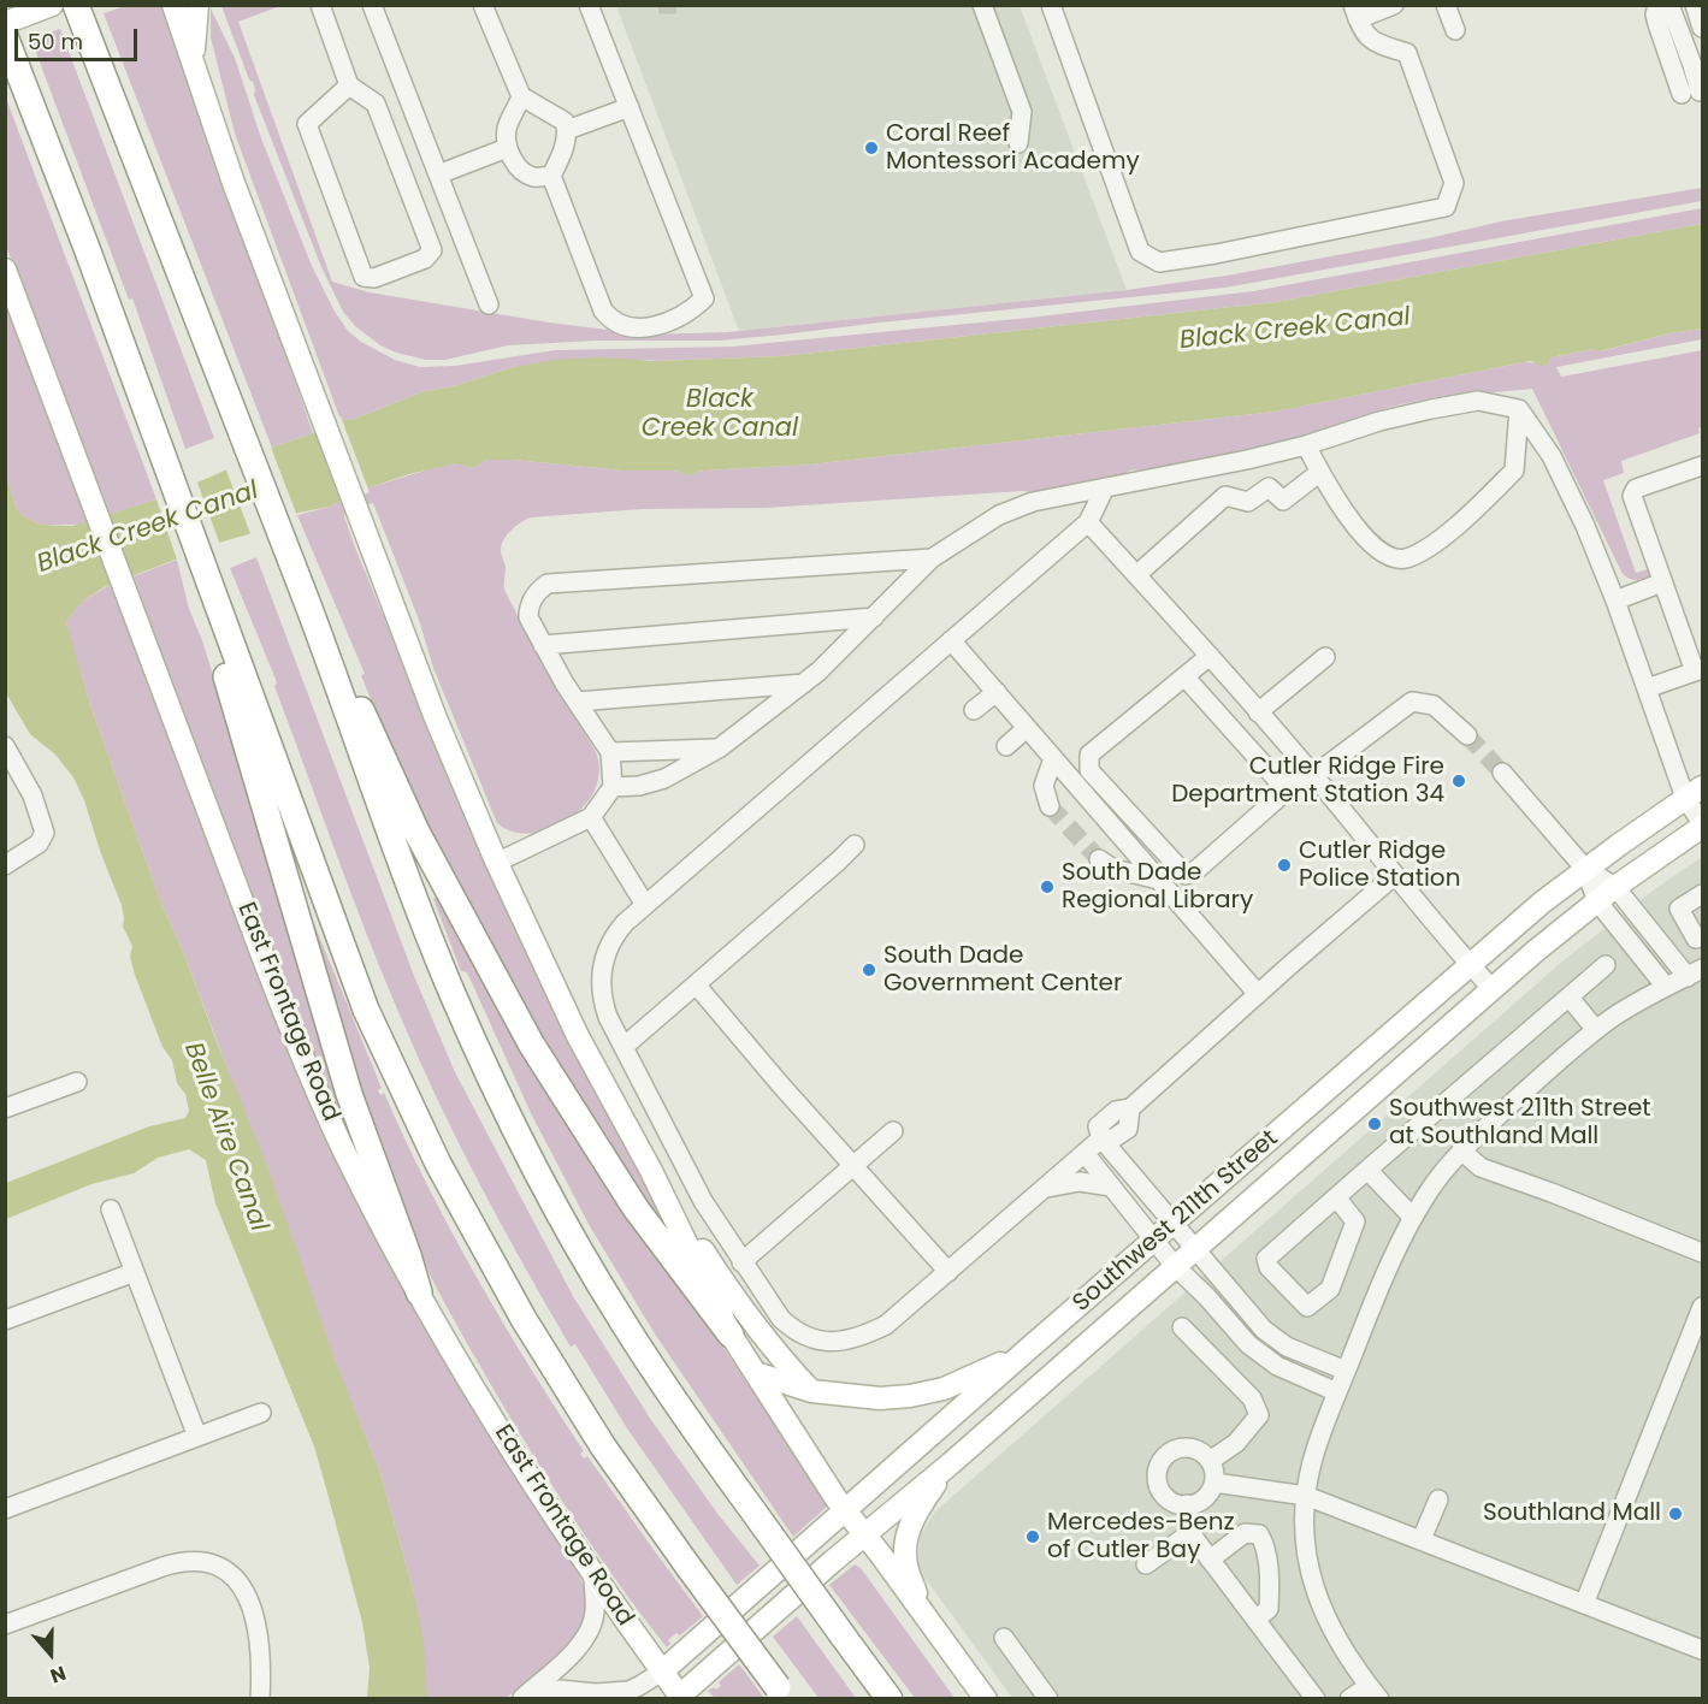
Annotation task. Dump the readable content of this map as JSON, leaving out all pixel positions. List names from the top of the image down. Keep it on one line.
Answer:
{"streets":{"main road":["East Frontage Road","Southwest 211th Street"]},"crossings":[["East Frontage Road","Southwest 211th Street"]],"water":["Black Creek Canal","Belle Aire Canal"],"places":["Coral Reef Montessori Academy","Cutler Ridge Fire Department Station 34","Cutler Ridge Police Station","South Dade Regional Library","South Dade Government Center","Southwest 211th Street at Southland Mall","Southland Mall","Mercedes-Benz of Cutler Bay"],"scale_bar":"50 m","north":"bottom"}
